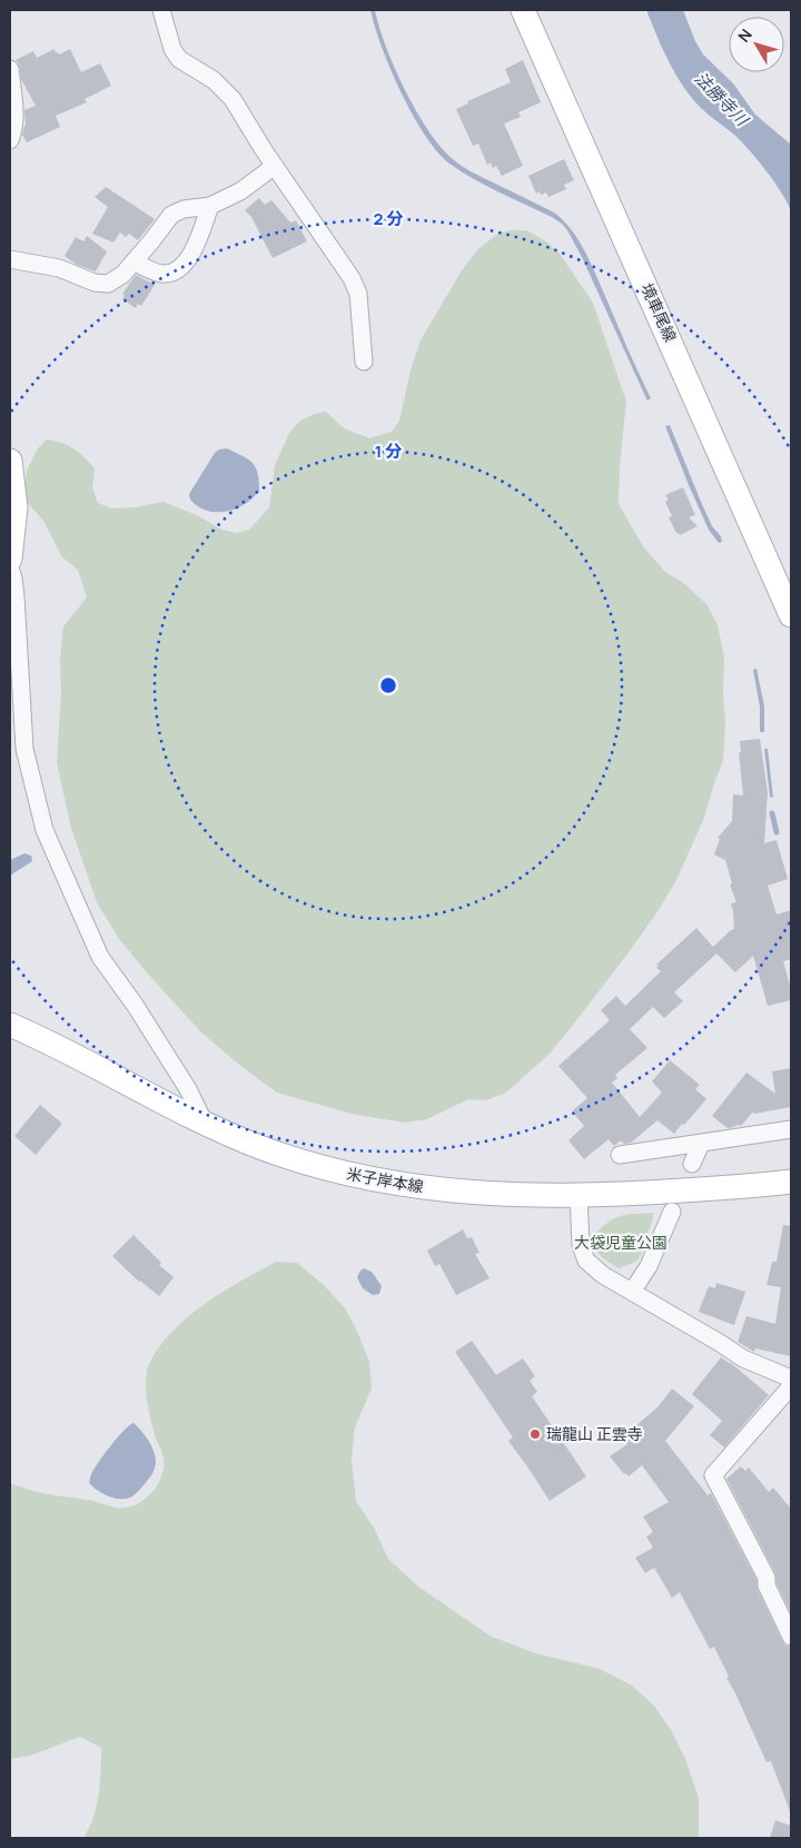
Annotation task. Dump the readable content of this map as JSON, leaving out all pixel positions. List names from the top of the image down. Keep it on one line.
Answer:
{"streets":{"main road":["境車尾線","米子岸本線"]},"water":["法勝寺川"],"parks":["大袋児童公園"],"places":["瑞龍山 正雲寺"],"north":"top left","rings":["2 分","1 分"]}
